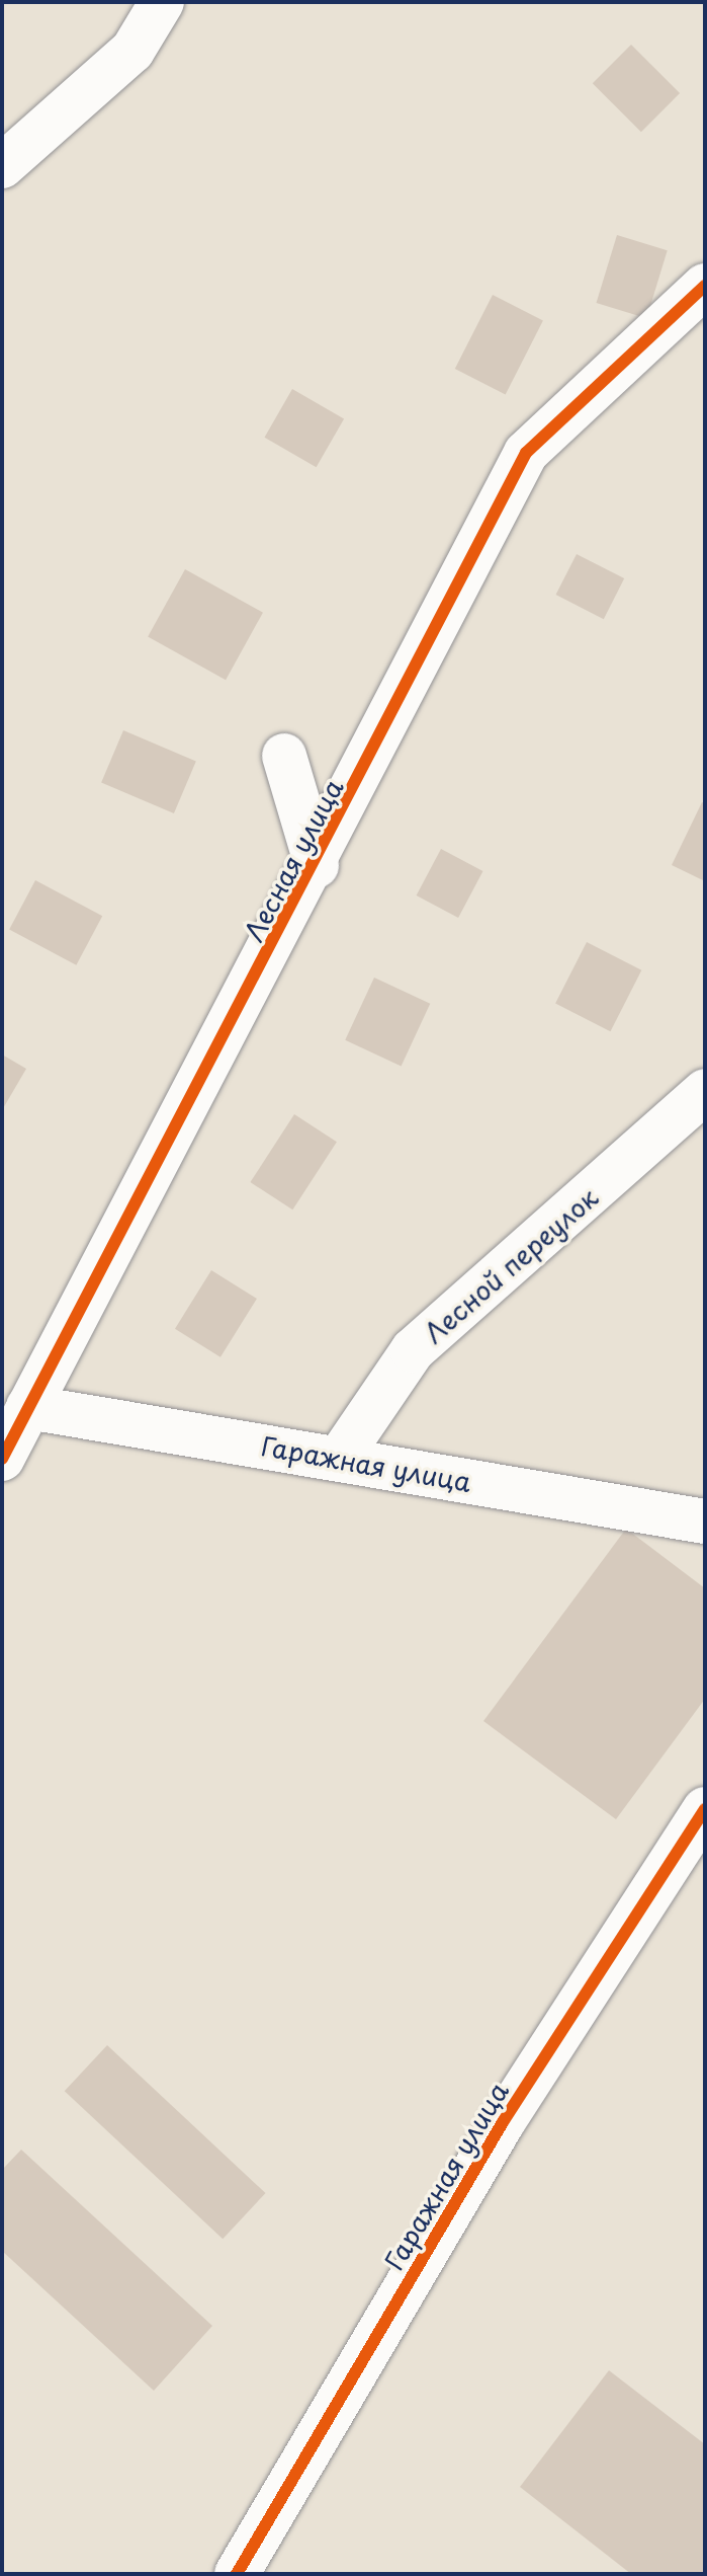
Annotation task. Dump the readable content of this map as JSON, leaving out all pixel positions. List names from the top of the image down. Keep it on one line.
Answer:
{"streets":{"street":["Лесная улица","Лесной переулок","Гаражная улица"]},"crossings":[["Лесная улица","Гаражная улица"],["Лесной переулок","Гаражная улица"]]}
